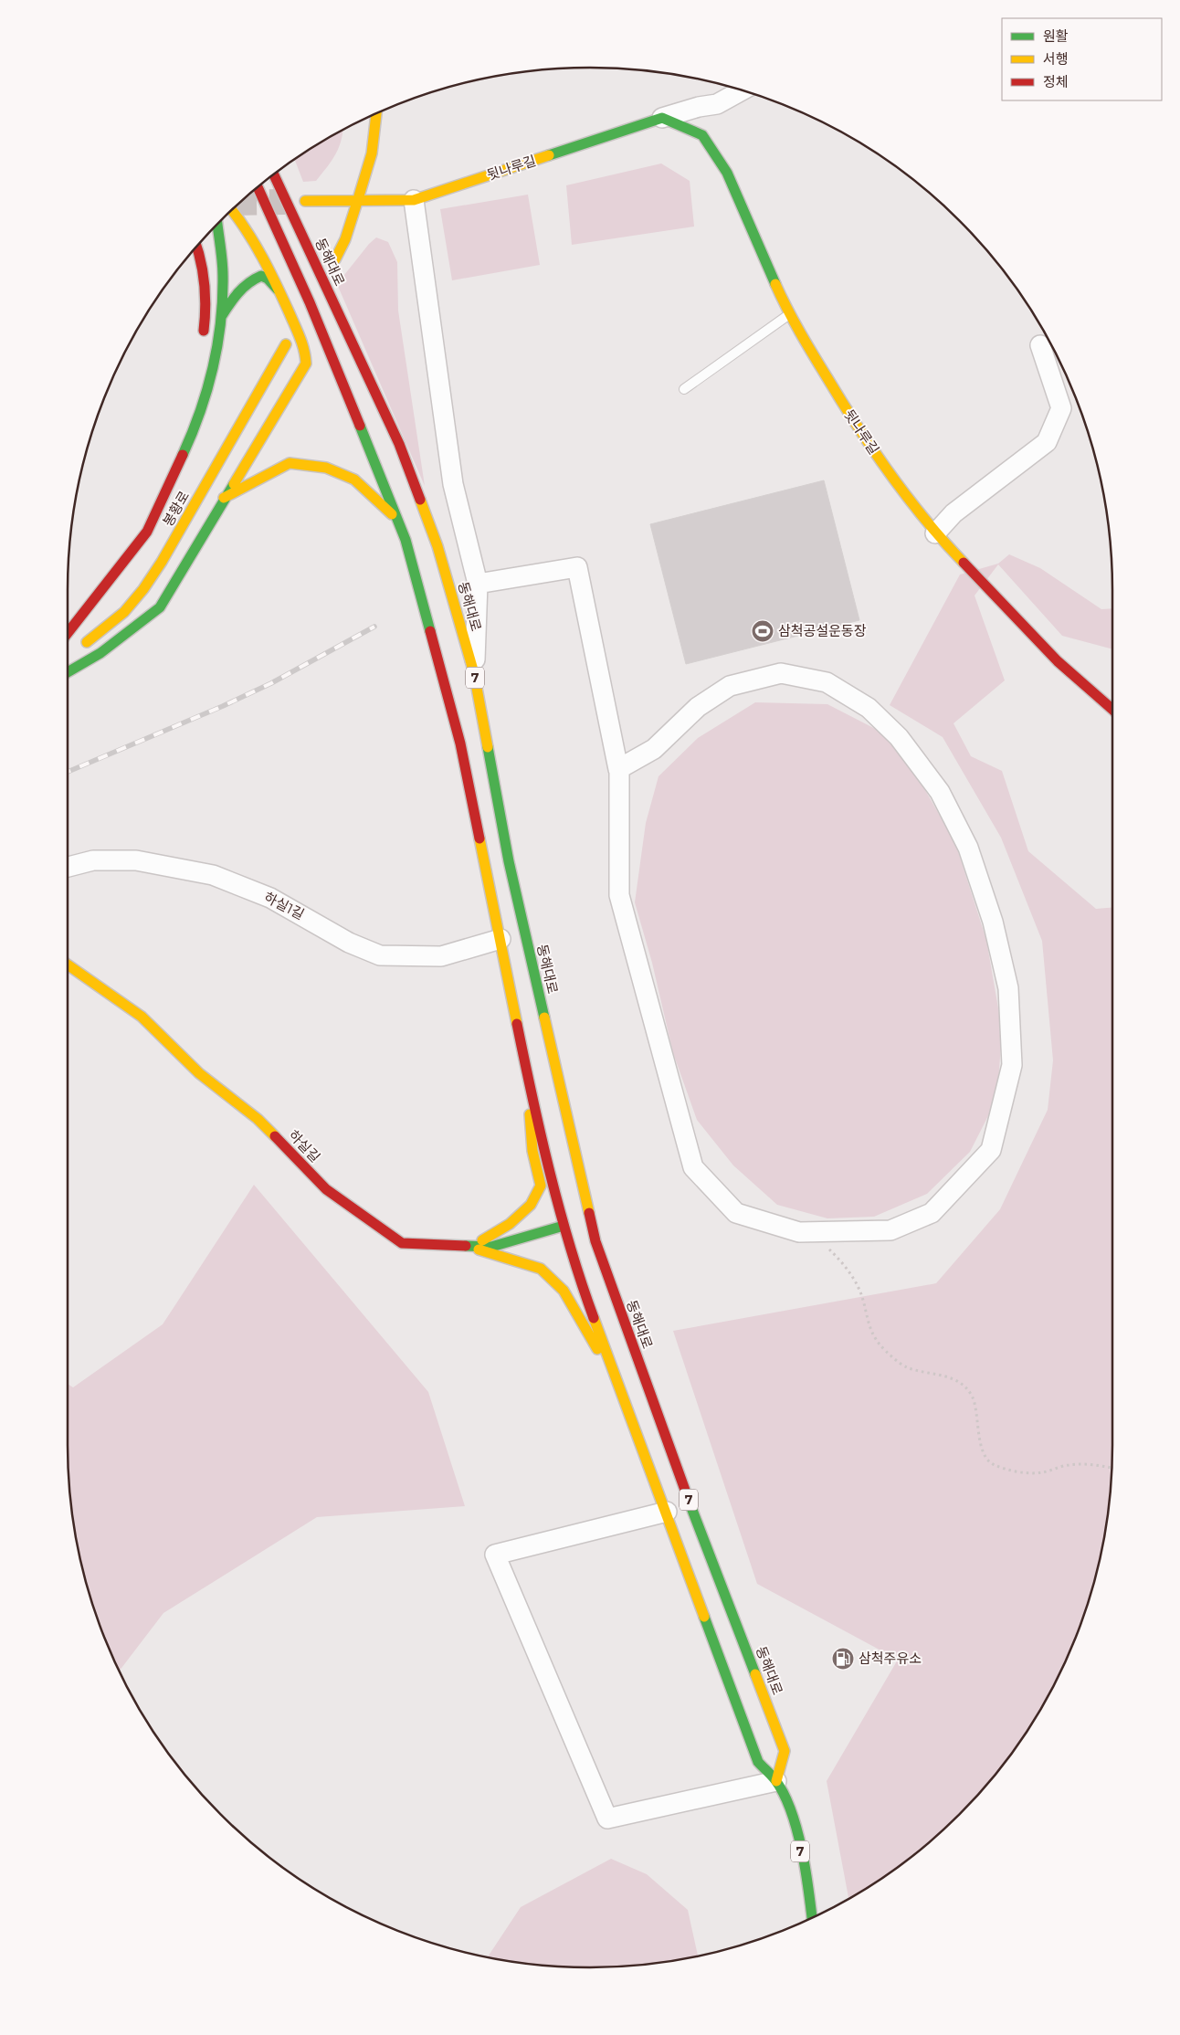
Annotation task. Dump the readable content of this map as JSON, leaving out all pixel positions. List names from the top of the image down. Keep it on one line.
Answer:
{"streets":{"street":["뒷나루길","동해대로","봉황로","7","하실1길","하실길"]},"crossings":[["동해대로","하실1길"],["동해대로","하실길"]],"places":{"sports":["삼척공설운동장"],"fuel station":["삼척주유소"]},"legend":["원활","서행","정체"]}
